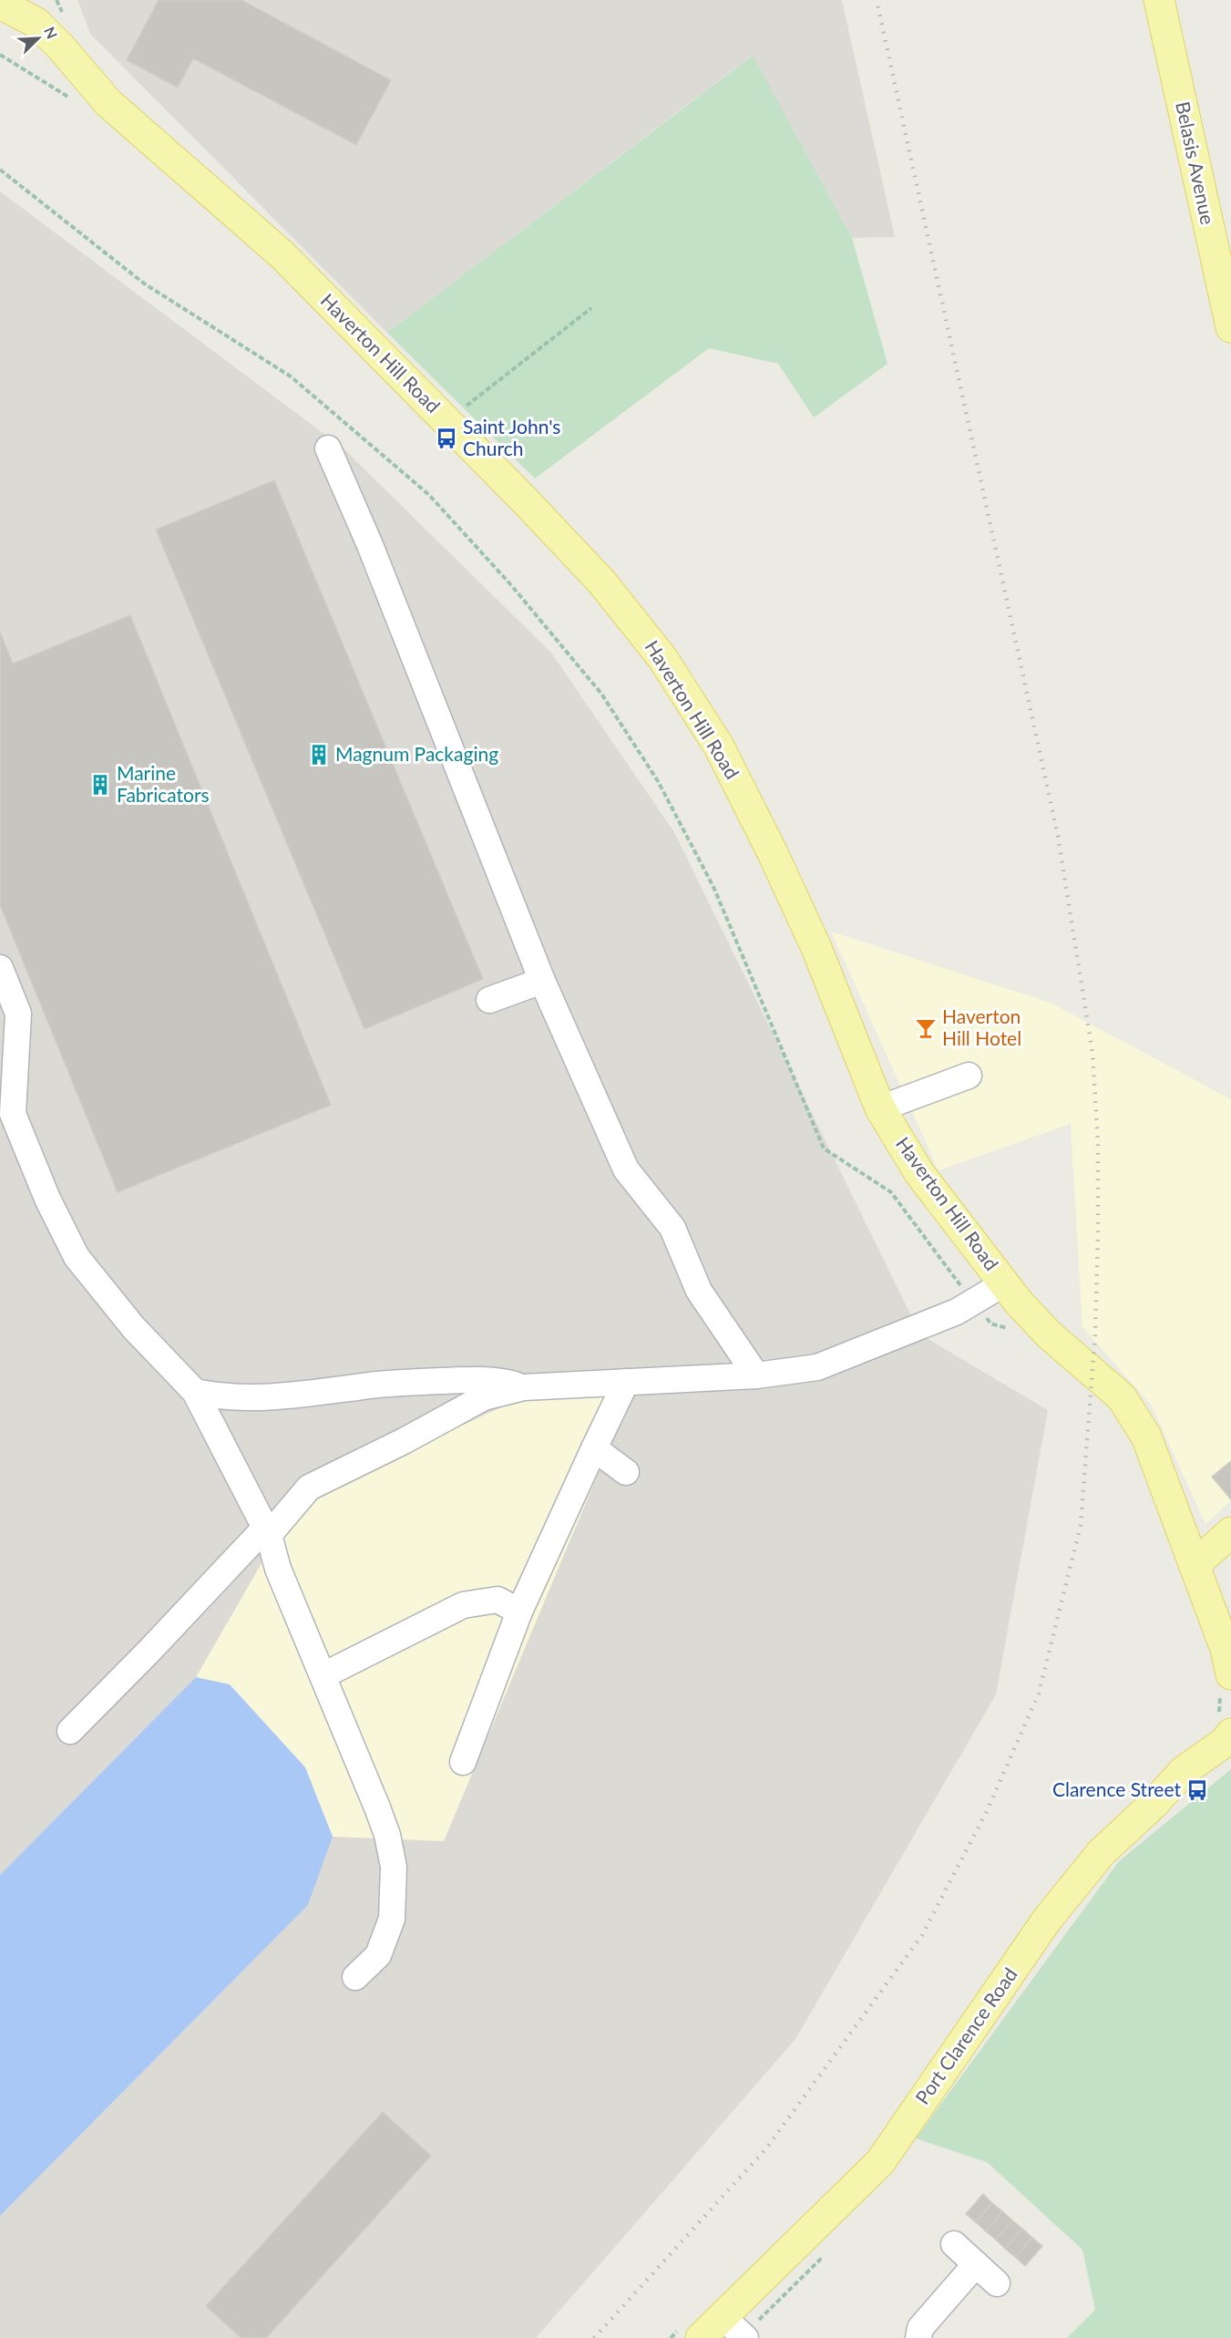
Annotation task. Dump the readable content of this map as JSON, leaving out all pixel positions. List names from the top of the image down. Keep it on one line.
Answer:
{"streets":{"main road":["Belasis Avenue","Haverton Hill Road","Port Clarence Road"]},"places":{"bus stop":["Saint John's Church","Clarence Street"],"building":["Magnum Packaging","Marine Fabricators"],"bar":["Haverton Hill Hotel"]},"north":"top right"}
